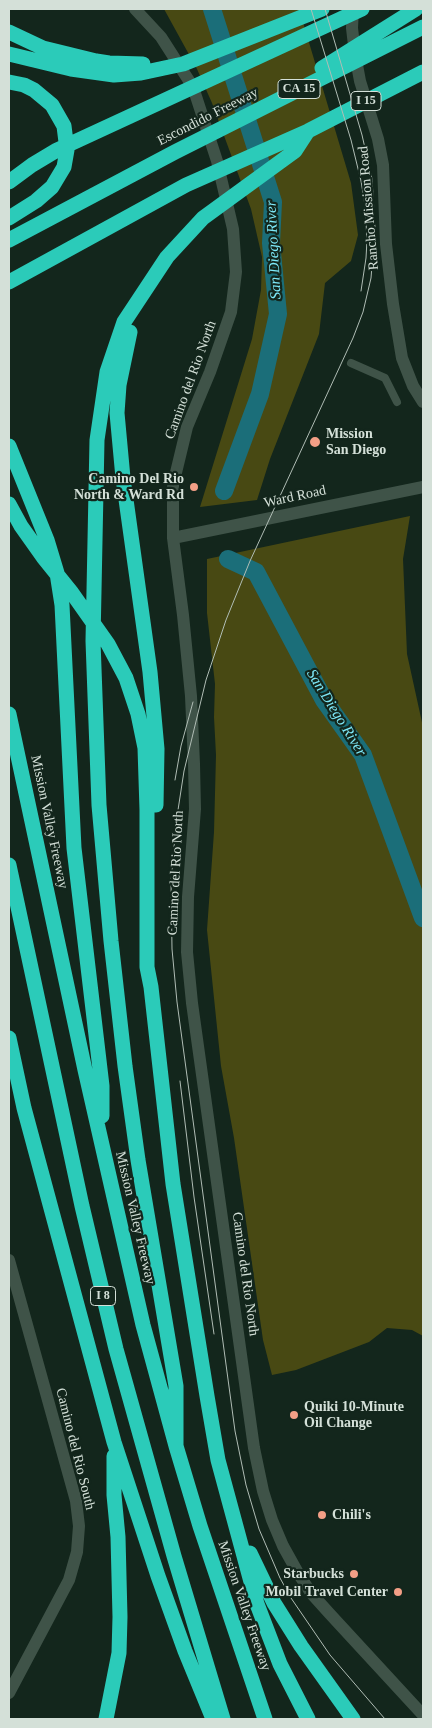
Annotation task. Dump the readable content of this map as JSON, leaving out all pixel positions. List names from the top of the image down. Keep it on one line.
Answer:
{"streets":{"highway":["CA 15","I 15","Escondido Freeway","Mission Valley Freeway","I 8"],"main road":["Rancho Mission Road","Camino del Rio North","Ward Road","Camino del Rio South"]},"crossings":[["Camino del Rio North","Ward Road"]],"water":["San Diego River"],"places":["Mission San Diego","Camino Del Rio North & Ward Rd","Quiki 10-Minute Oil Change","Chili's","Starbucks","Mobil Travel Center"]}
